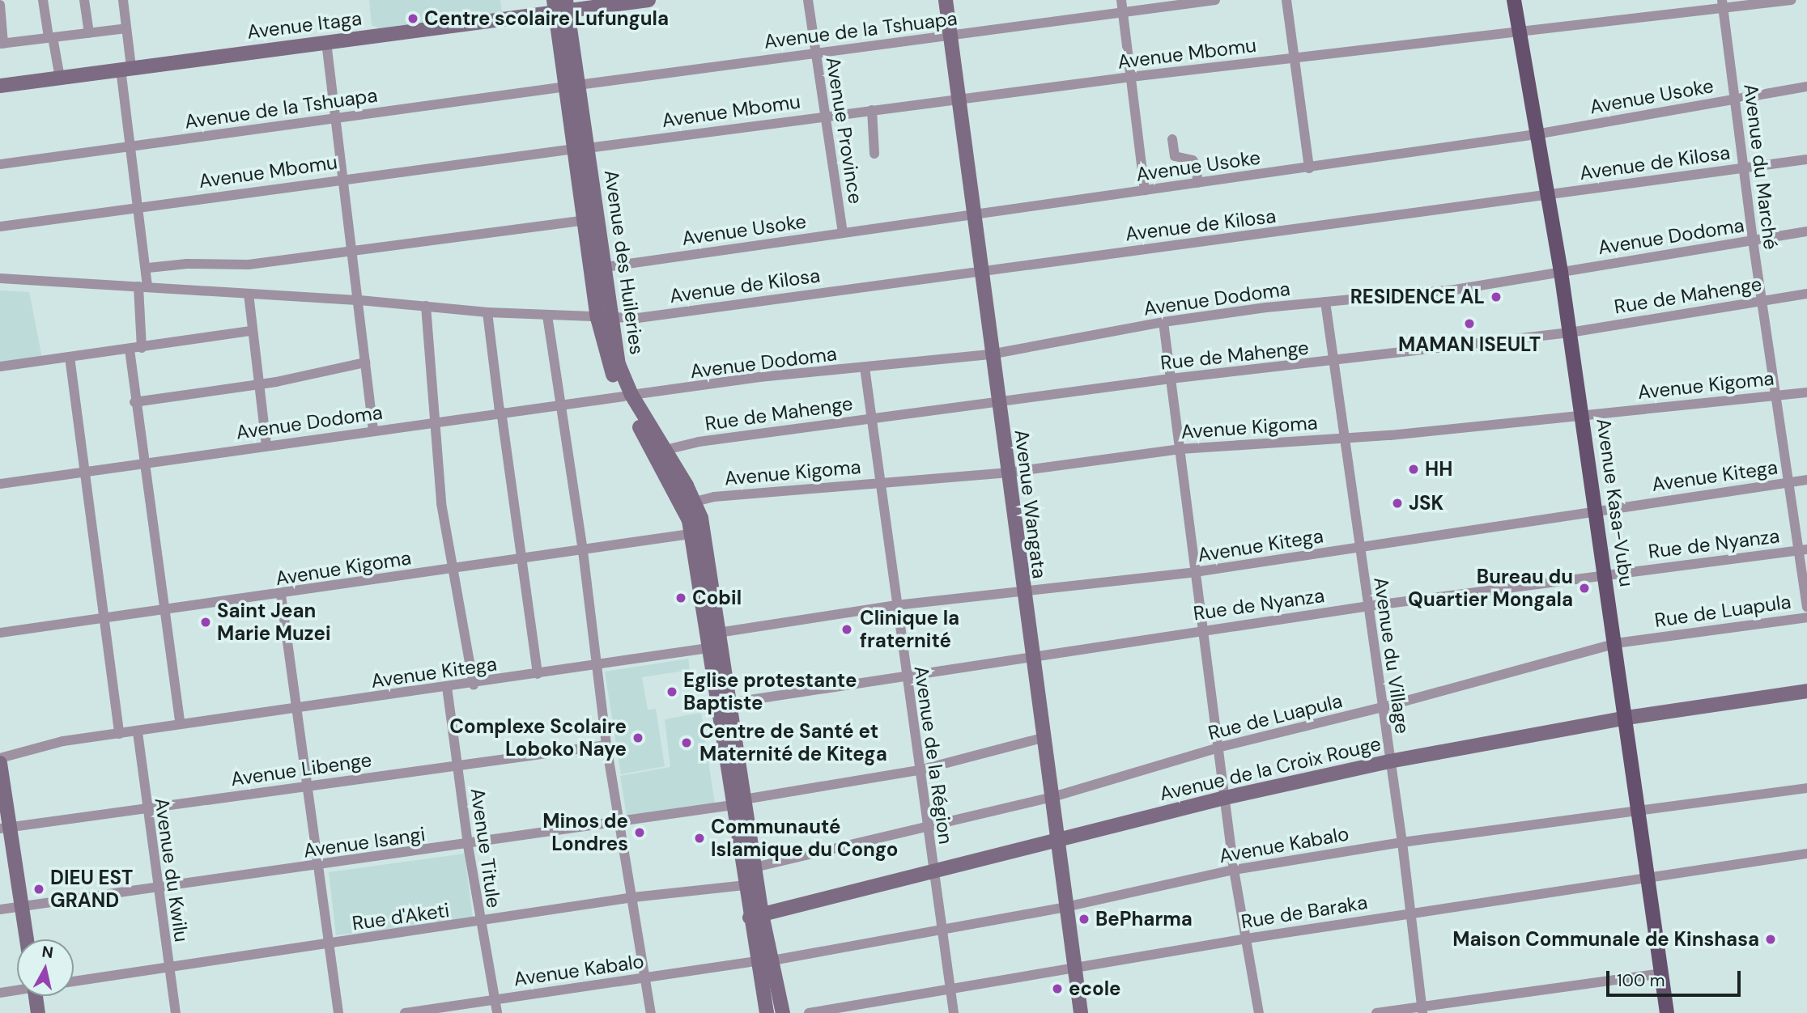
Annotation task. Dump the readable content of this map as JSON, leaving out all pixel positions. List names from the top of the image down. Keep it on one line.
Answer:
{"streets":{"main road":["Avenue Kasa-Vubu"],"street":["Avenue Itaga","Avenue de la Tshuapa","Avenue Mbomu","Avenue Usoke","Avenue Province","Avenue de Kilosa","Avenue du Marché","Avenue Dodoma","Avenue des Huileries","Rue de Mahenge","Avenue Kigoma","Avenue Kitega","Avenue Wangata","Rue de Nyanza","Rue de Luapula","Avenue du Village","Avenue de la Région","Avenue de la Croix Rouge","Avenue Libenge","Avenue Isangi","Avenue Kabalo","Avenue Titule","Avenue du Kwilu","Rue de Baraka","Rue d'Aketi"]},"crossings":[["Avenue Itaga","Avenue des Huileries"],["Avenue de la Tshuapa","Avenue Province"],["Avenue de la Tshuapa","Avenue des Huileries"],["Avenue de la Tshuapa","Avenue Wangata"],["Avenue Mbomu","Avenue Province"],["Avenue Mbomu","Avenue du Marché"],["Avenue Mbomu","Avenue des Huileries"],["Avenue Mbomu","Avenue Kasa-Vubu"],["Avenue Mbomu","Avenue Wangata"],["Avenue Usoke","Avenue Province"],["Avenue Usoke","Avenue du Marché"],["Avenue Usoke","Avenue des Huileries"],["Avenue Usoke","Avenue Kasa-Vubu"],["Avenue Usoke","Avenue Wangata"],["Avenue de Kilosa","Avenue du Marché"],["Avenue de Kilosa","Avenue des Huileries"],["Avenue de Kilosa","Avenue Kasa-Vubu"],["Avenue de Kilosa","Avenue Wangata"],["Avenue du Marché","Avenue Dodoma"],["Avenue du Marché","Rue de Mahenge"],["Avenue du Marché","Avenue Kigoma"],["Avenue du Marché","Avenue Kitega"],["Avenue du Marché","Rue de Nyanza"],["Avenue Dodoma","Avenue des Huileries"],["Avenue Dodoma","Avenue Kasa-Vubu"],["Avenue Dodoma","Avenue Wangata"],["Avenue Dodoma","Avenue du Village"],["Avenue Dodoma","Avenue de la Région"],["Avenue des Huileries","Rue de Mahenge"],["Avenue des Huileries","Avenue Kigoma"],["Avenue des Huileries","Avenue Kitega"],["Avenue des Huileries","Rue de Nyanza"],["Avenue des Huileries","Rue de Luapula"],["Avenue des Huileries","Avenue de la Croix Rouge"],["Avenue des Huileries","Avenue Isangi"],["Avenue des Huileries","Avenue Kabalo"],["Avenue des Huileries","Rue d'Aketi"],["Rue de Mahenge","Avenue Kasa-Vubu"],["Rue de Mahenge","Avenue Wangata"],["Rue de Mahenge","Avenue du Village"],["Rue de Mahenge","Avenue de la Région"],["Avenue Kigoma","Avenue Kasa-Vubu"],["Avenue Kigoma","Avenue Wangata"],["Avenue Kigoma","Avenue du Village"],["Avenue Kigoma","Avenue de la Région"],["Avenue Kitega","Avenue Kasa-Vubu"],["Avenue Kitega","Avenue Wangata"],["Avenue Kitega","Avenue du Village"],["Avenue Kitega","Avenue de la Région"],["Avenue Kitega","Avenue Titule"],["Avenue Kitega","Avenue du Kwilu"],["Avenue Kasa-Vubu","Rue de Nyanza"],["Avenue Kasa-Vubu","Rue de Luapula"],["Avenue Kasa-Vubu","Avenue de la Croix Rouge"],["Avenue Kasa-Vubu","Avenue Kabalo"],["Avenue Kasa-Vubu","Rue de Baraka"],["Avenue Wangata","Rue de Nyanza"],["Avenue Wangata","Rue de Luapula"],["Avenue Wangata","Avenue de la Croix Rouge"],["Avenue Wangata","Avenue Isangi"],["Avenue Wangata","Avenue Kabalo"],["Avenue Wangata","Rue de Baraka"],["Rue de Nyanza","Avenue du Village"],["Rue de Nyanza","Avenue de la Région"],["Rue de Luapula","Avenue du Village"],["Rue de Luapula","Avenue de la Région"],["Avenue du Village","Avenue de la Croix Rouge"],["Avenue du Village","Avenue Kabalo"],["Avenue du Village","Rue de Baraka"],["Avenue de la Région","Avenue de la Croix Rouge"],["Avenue de la Région","Avenue Isangi"],["Avenue de la Région","Avenue Kabalo"],["Avenue de la Région","Rue de Baraka"],["Avenue Libenge","Avenue Titule"],["Avenue Libenge","Avenue du Kwilu"],["Avenue Isangi","Avenue Titule"],["Avenue Isangi","Avenue du Kwilu"],["Avenue Kabalo","Avenue Titule"],["Avenue Titule","Rue d'Aketi"],["Avenue du Kwilu","Rue d'Aketi"]],"places":["Centre scolaire Lufungula","RESIDENCE AL","MAMAN ISEULT","HH","JSK","Bureau du Quartier Mongala","Cobil","Saint Jean Marie Muzei","Clinique la fraternité","Eglise protestante Baptiste","Complexe Scolaire Loboko Naye","Centre de Santé et Maternité de Kitega","Minos de Londres","Communauté Islamique du Congo","DIEU EST GRAND","BePharma","Maison Communale de Kinshasa","ecole"],"scale_bar":"100 m","north":"top"}
